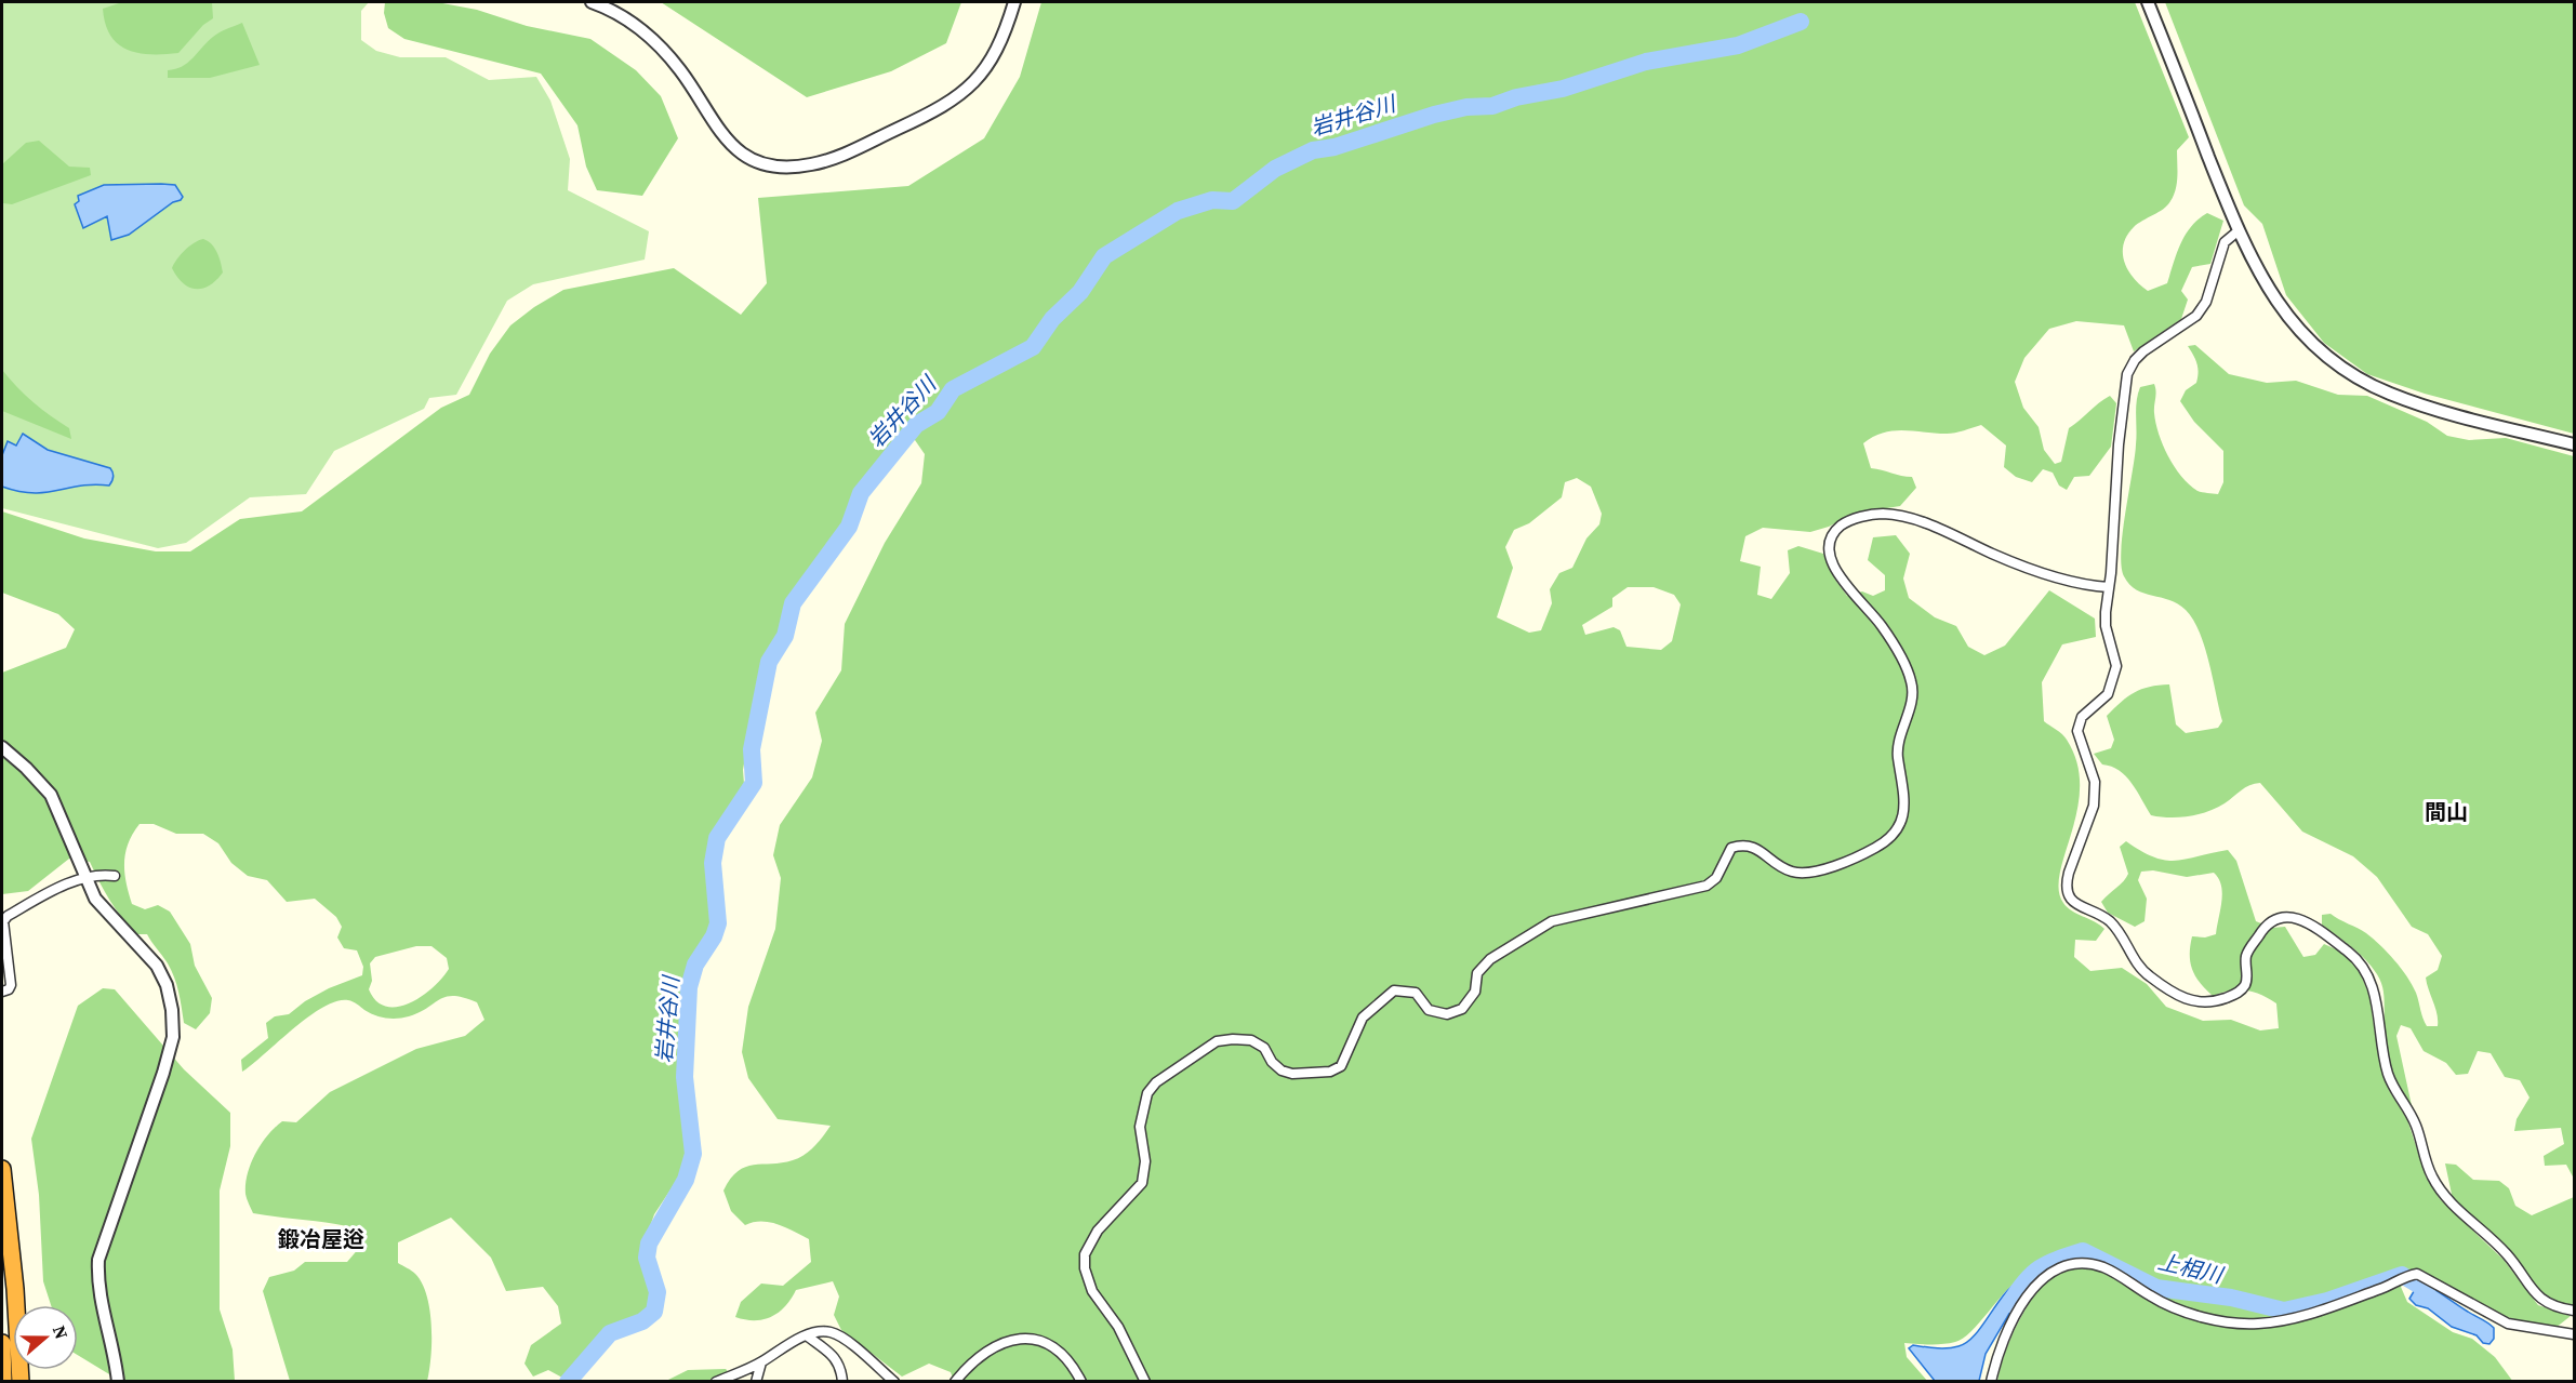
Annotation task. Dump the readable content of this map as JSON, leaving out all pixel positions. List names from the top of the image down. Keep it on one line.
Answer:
{"districts":["間山","鍛冶屋逧"],"water":["岩井谷川","上相川"],"north":"right"}
